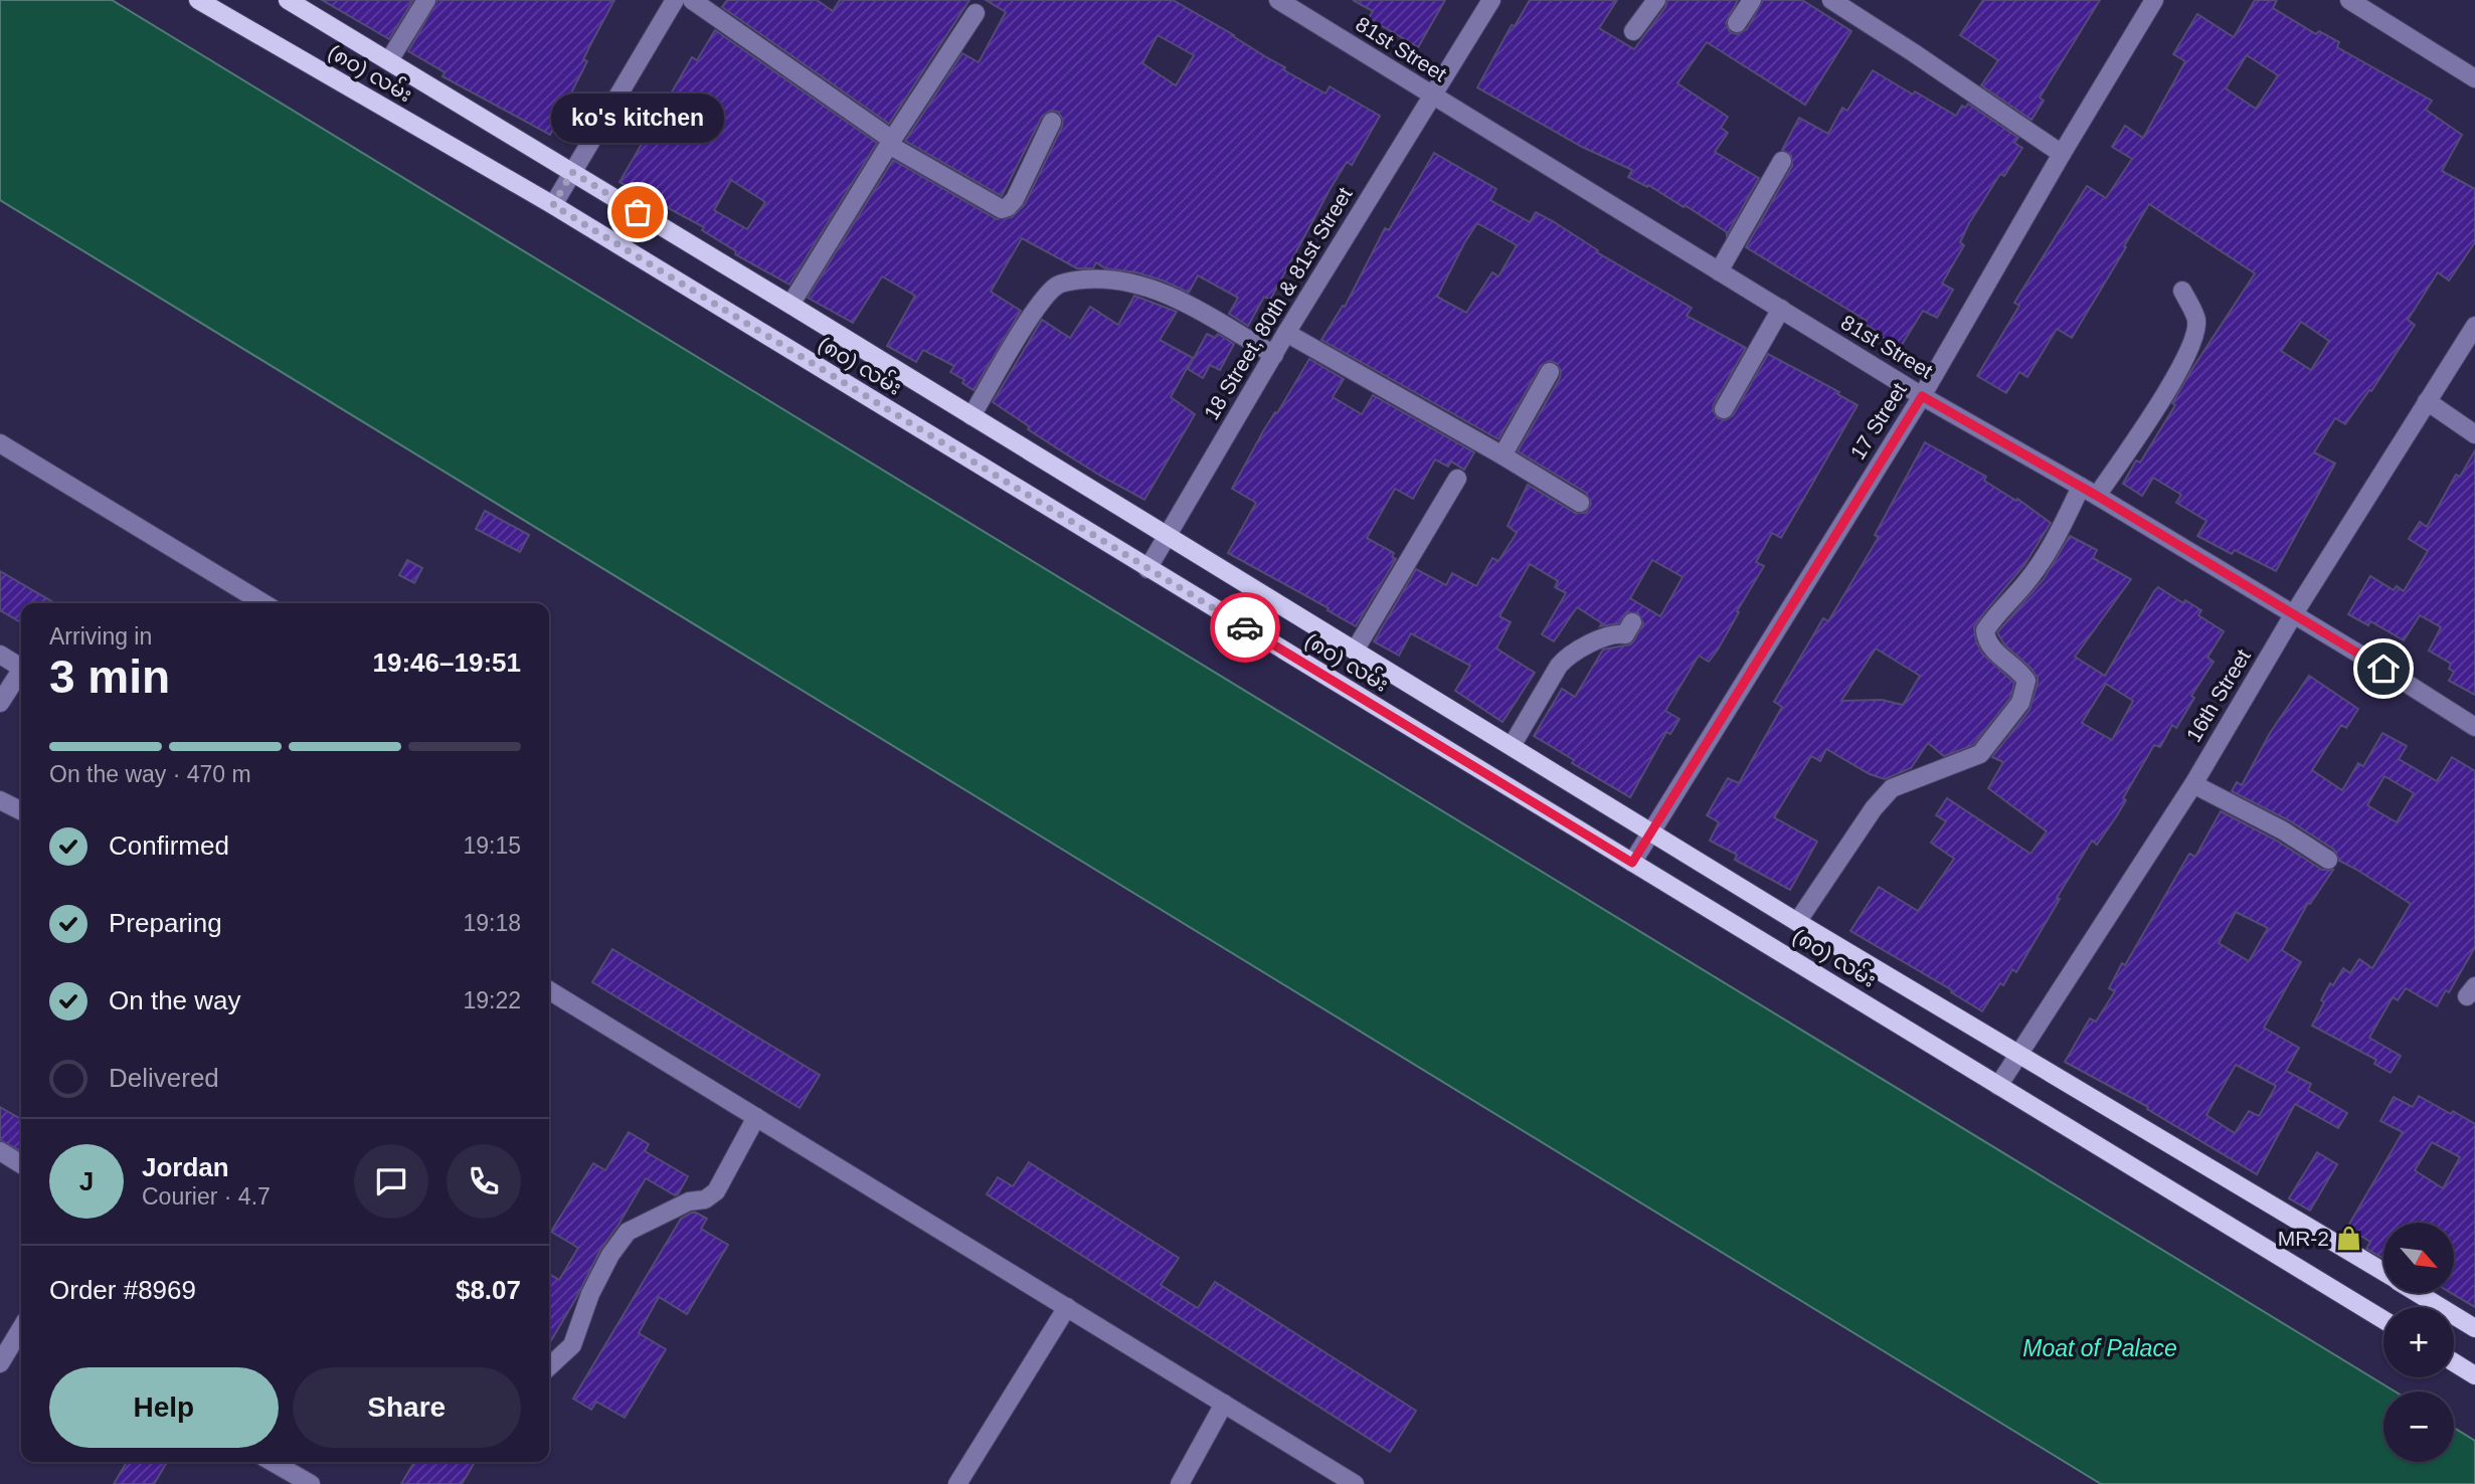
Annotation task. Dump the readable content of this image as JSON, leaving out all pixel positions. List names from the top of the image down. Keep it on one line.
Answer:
{"streets":{"main road":["(၈၀) လမ်း"],"street":["81st Street","18 Street, 80th & 81st Street","17 Street","16th Street"]},"crossings":[["81st Street","18 Street, 80th & 81st Street"],["81st Street","17 Street"],["81st Street","16th Street"],["(၈၀) လမ်း","18 Street, 80th & 81st Street"],["(၈၀) လမ်း","17 Street"],["(၈၀) လမ်း","16th Street"]],"water":["Moat of Palace"],"places":{"other":["ko's kitchen"],"shop":["MR-2"]},"north":"bottom right","page":{"bubble":"ko's kitchen","heading":["3 min","Arriving in","19:46–19:51"],"panel":["Jordan","Courier · 4.7","Order #8969","$8.07"],"bar":"On the way · 470 m","list":[["Confirmed","19:15"],["Preparing","19:18"],["On the way","19:22"],"Delivered"],"round":"J","map_buttons":["+","−"],"buttons":["Help","Share"]}}
